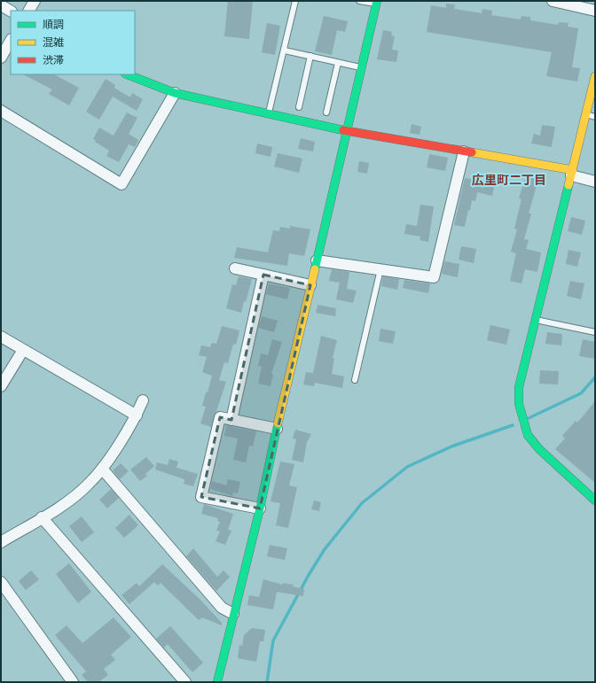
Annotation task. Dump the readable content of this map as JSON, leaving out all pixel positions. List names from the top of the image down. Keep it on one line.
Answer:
{"districts":["広里町二丁目"],"legend":["順調","混雑","渋滞"]}
